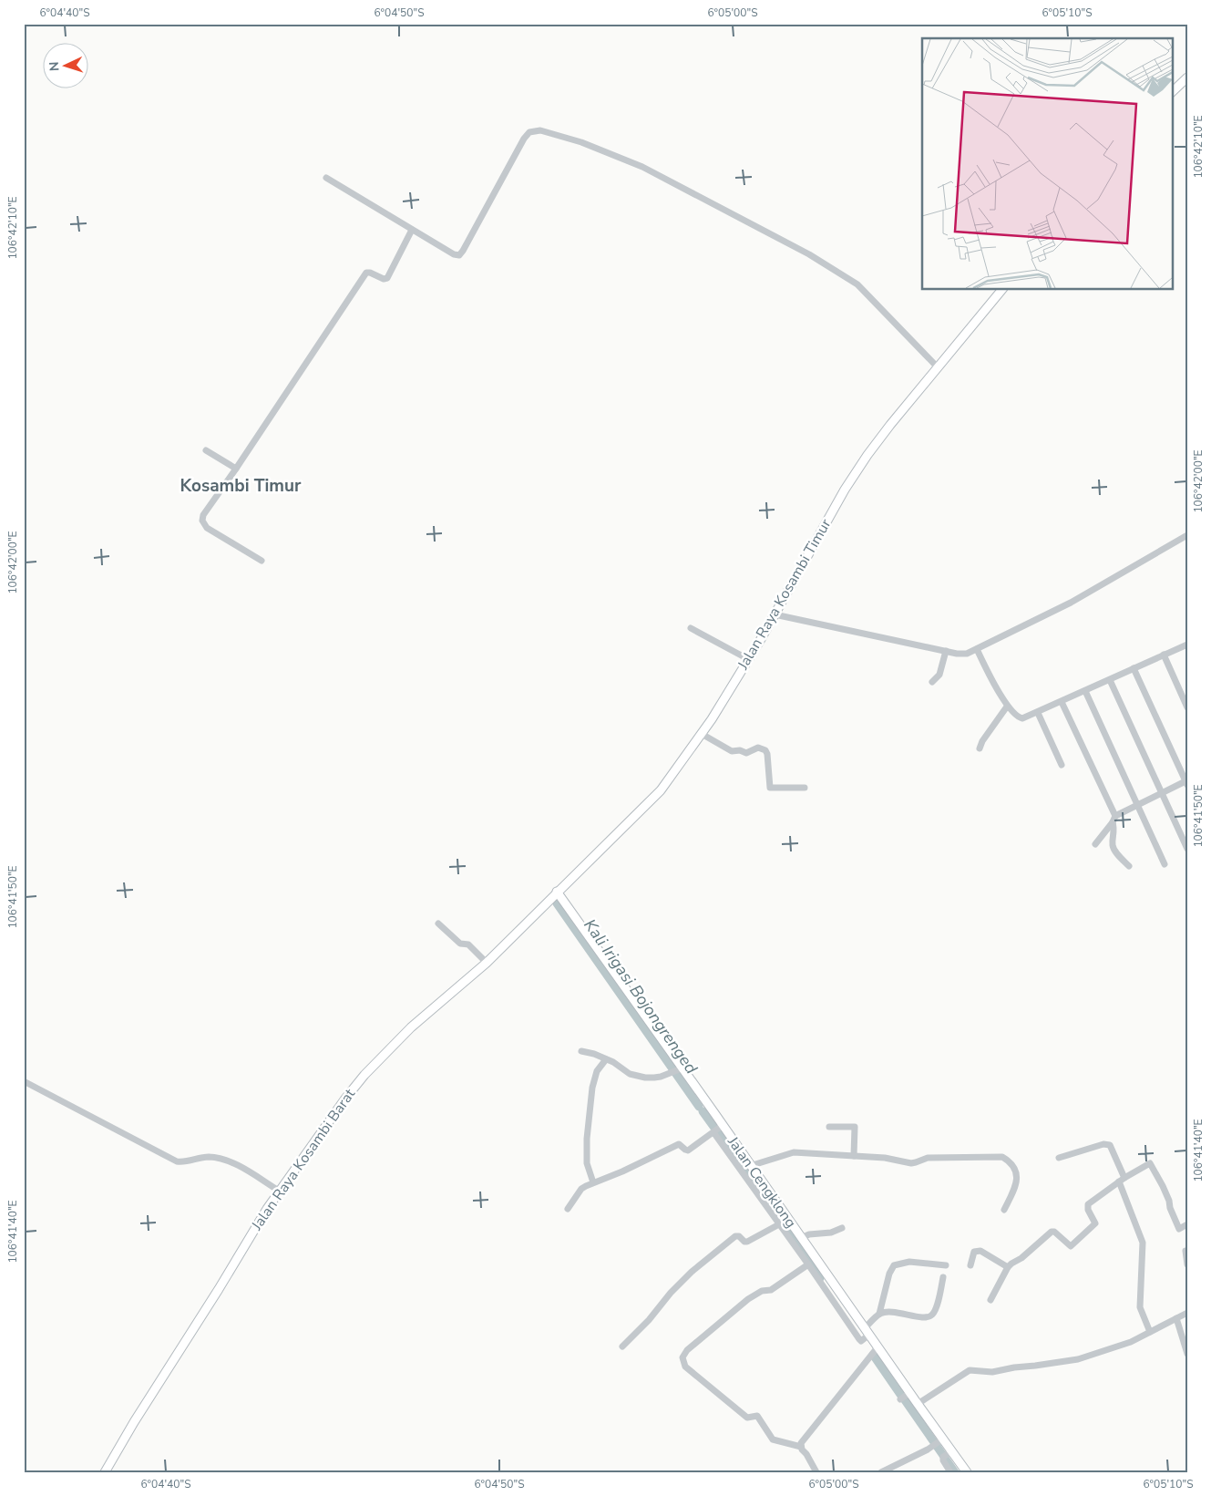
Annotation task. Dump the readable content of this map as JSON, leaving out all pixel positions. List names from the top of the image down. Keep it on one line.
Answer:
{"streets":{"main road":["Jalan Raya Kosambi Timur","Jalan Raya Kosambi Barat","Jalan Cengklong"]},"crossings":[["Jalan Raya Kosambi Timur","Jalan Raya Kosambi Barat"],["Jalan Raya Kosambi Timur","Jalan Cengklong"],["Jalan Raya Kosambi Barat","Jalan Cengklong"]],"districts":["Kosambi Timur"],"water":["Kali Irigasi Bojongrenged"],"north":"left","coordinates":["6°04'40\"S","6°04'50\"S","6°05'00\"S","6°05'10\"S","106°42'10\"E","106°42'00\"E","106°41'50\"E","106°41'40\"E"]}
